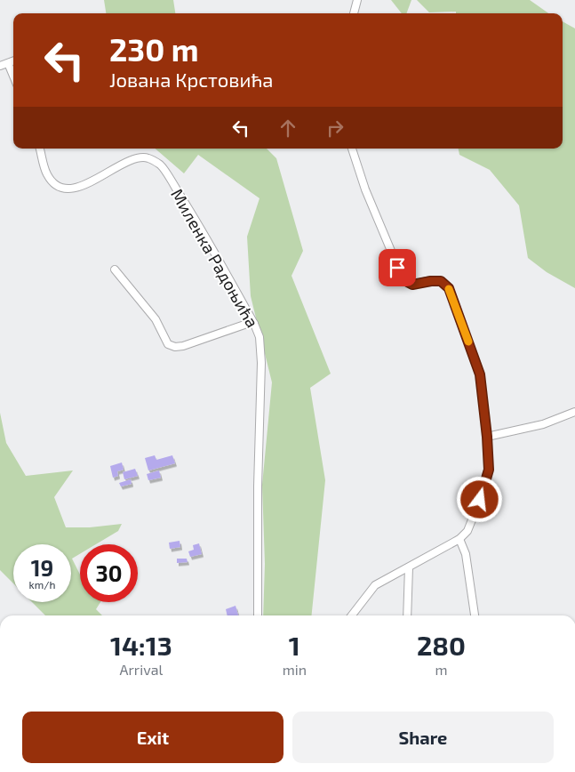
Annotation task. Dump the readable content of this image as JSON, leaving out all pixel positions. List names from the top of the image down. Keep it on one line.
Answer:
{"streets":{"street":["Миленка Радоњића"]},"page":{"turn":["230 m","Јована Крстовића"],"speed":"19 km/h","limit":"30","eta":["14:13","Arrival","1","min","280","m"],"buttons":["Exit","Share"]}}
